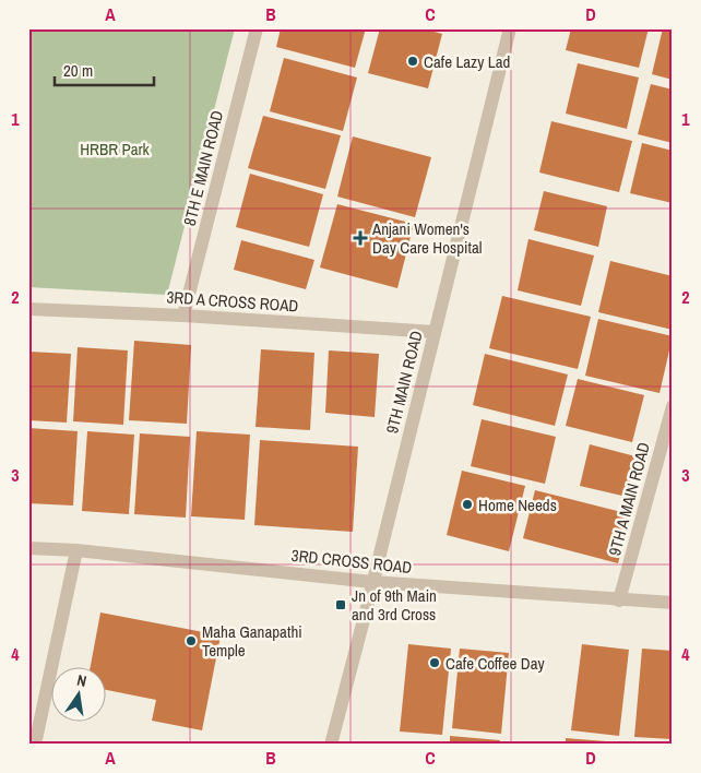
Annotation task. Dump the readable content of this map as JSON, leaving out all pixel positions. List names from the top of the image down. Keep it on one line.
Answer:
{"streets":{"street":["8TH E MAIN ROAD","3RD A CROSS ROAD","9TH MAIN ROAD","9TH A MAIN ROAD","3RD CROSS ROAD"]},"crossings":[["8TH E MAIN ROAD","3RD A CROSS ROAD"],["3RD A CROSS ROAD","9TH MAIN ROAD"],["9TH MAIN ROAD","3RD CROSS ROAD"],["9TH A MAIN ROAD","3RD CROSS ROAD"]],"parks":["HRBR Park"],"places":{"other":["Cafe Lazy Lad","Home Needs","Maha Ganapathi Temple","Cafe Coffee Day"],"health":["Anjani Women's Day Care Hospital"],"transit":["Jn of 9th Main and 3rd Cross"]},"scale_bar":"20 m","north":"top","grid":{"columns":["A","B","C","D"],"rows":["1","2","3","4"]}}
